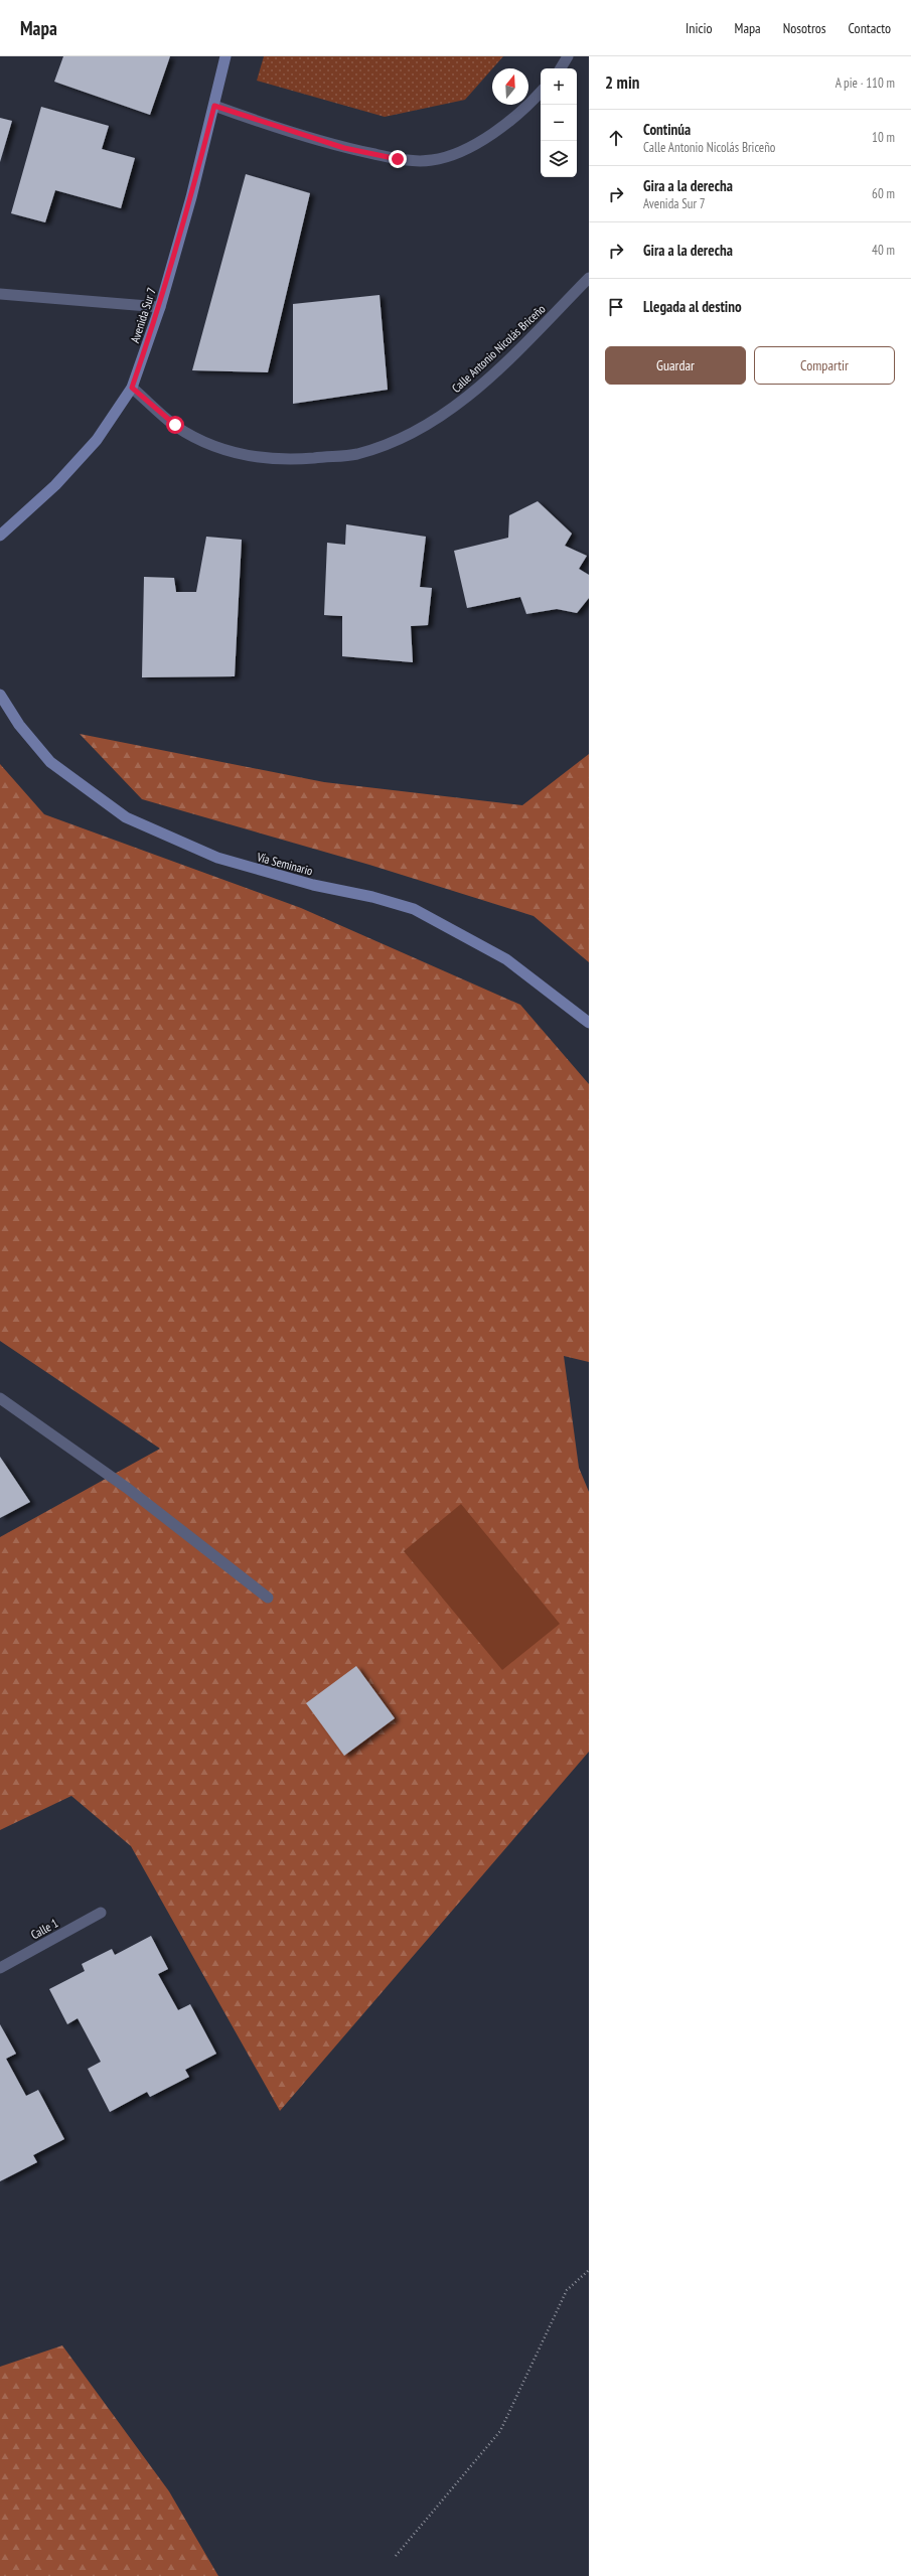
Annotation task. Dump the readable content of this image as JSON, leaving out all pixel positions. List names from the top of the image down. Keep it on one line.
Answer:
{"streets":{"main road":["Avenida Sur 7","Vía Seminario"],"street":["Calle Antonio Nicolás Briceño","Calle 1"]},"crossings":[["Avenida Sur 7","Calle Antonio Nicolás Briceño"]],"north":"top","page":{"header":"Mapa","nav":["Inicio","Mapa","Nosotros","Contacto"],"heading":["2 min","A pie · 110 m"],"map_buttons":["+","−"],"list":[["Continúa","Calle Antonio Nicolás Briceño","10 m"],["Gira a la derecha","Avenida Sur 7","60 m"],["Gira a la derecha","40 m"],"Llegada al destino"],"buttons":["Guardar","Compartir"]}}
